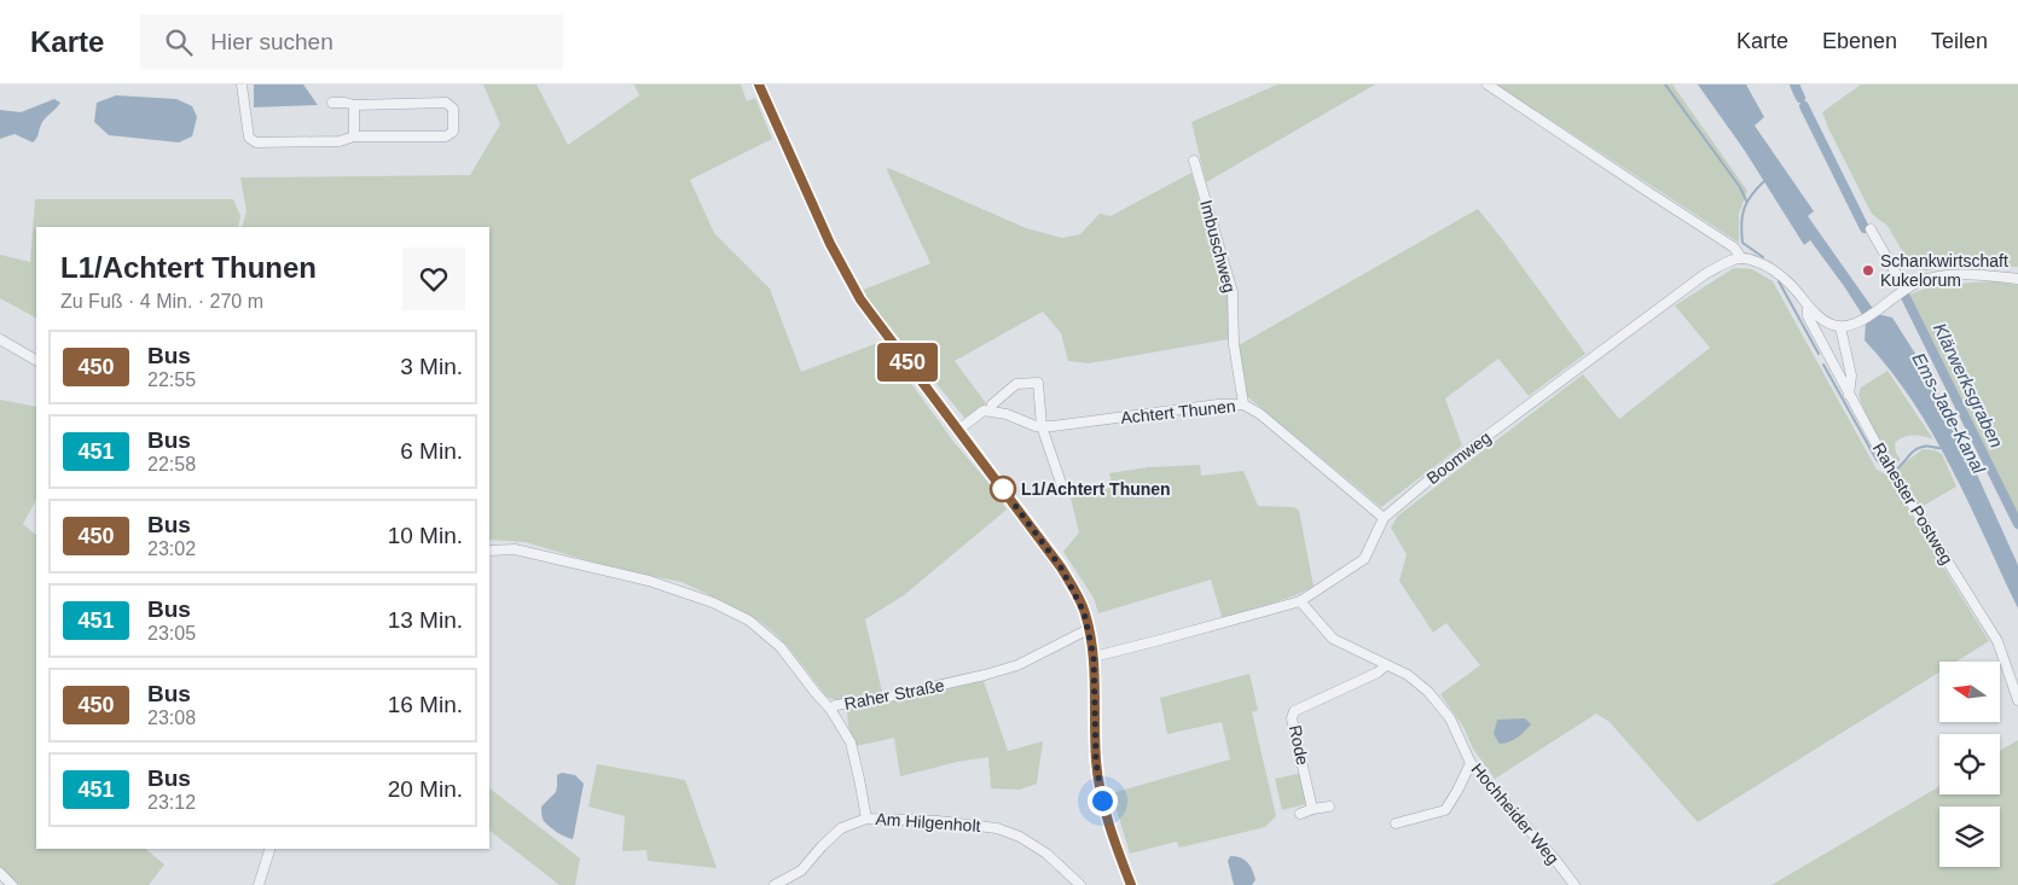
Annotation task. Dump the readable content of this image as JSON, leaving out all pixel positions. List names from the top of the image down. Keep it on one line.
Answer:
{"streets":{"street":["Imbuschweg","Achtert Thunen","Boomweg","Rahester Postweg","Raher Straße","Rode","Hochheider Weg","Am Hilgenholt"]},"crossings":[["Imbuschweg","Achtert Thunen"],["Achtert Thunen","Boomweg"],["Boomweg","Hochheider Weg"],["Rode","Hochheider Weg"]],"water":["Klärwerksgraben","Ems-Jade-Kanal"],"places":["Schankwirtschaft Kukelorum","L1/Achtert Thunen"],"lines":["bus line 450"],"north":"left","page":{"header":"Karte","search":"Hier suchen","nav":["Karte","Ebenen","Teilen"],"on_map":"450","heading":["L1/Achtert Thunen","Zu Fuß · 4 Min. · 270 m"],"list":[{"mark":"450","name":"Bus","note":"22:55","value":"3 Min."},{"mark":"451","name":"Bus","note":"22:58","value":"6 Min."},{"mark":"450","name":"Bus","note":"23:02","value":"10 Min."},{"mark":"451","name":"Bus","note":"23:05","value":"13 Min."},{"mark":"450","name":"Bus","note":"23:08","value":"16 Min."},{"mark":"451","name":"Bus","note":"23:12","value":"20 Min."}]}}
